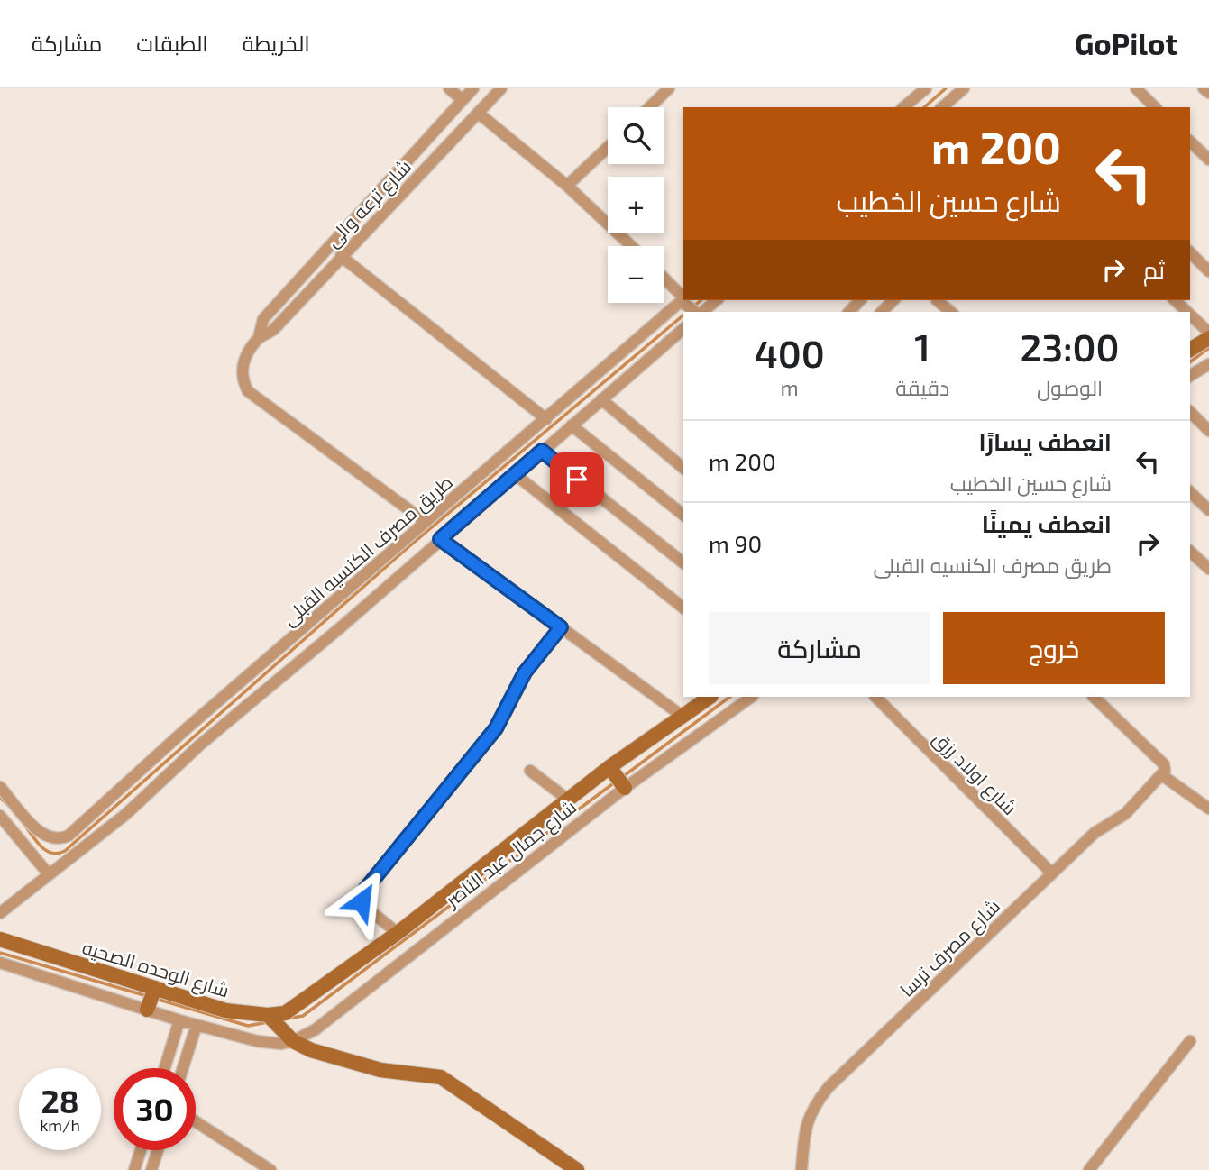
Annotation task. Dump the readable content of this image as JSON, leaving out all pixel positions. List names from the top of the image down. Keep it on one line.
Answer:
{"streets":{"street":["شارع ترعه والى","طريق مصرف الكنسيه القبلى","شارع اولاد رزق","شارع جمال عبد الناصر","شارع مصرف ترسا","شارع الوحده الصحيه"]},"crossings":[["شارع ترعه والى","طريق مصرف الكنسيه القبلى"],["شارع اولاد رزق","شارع مصرف ترسا"],["شارع جمال عبد الناصر","شارع الوحده الصحيه"]],"page":{"header":"GoPilot","nav":["الخريطة","الطبقات","مشاركة"],"map_buttons":["+","−"],"turn":["200 m","شارع حسين الخطيب"],"then":"ثم","eta":["23:00","الوصول","1","دقيقة","400","m"],"list":[{"name":"انعطف يسارًا","note":"شارع حسين الخطيب","value":"200 m"},{"name":"انعطف يمينًا","note":"طريق مصرف الكنسيه القبلى","value":"90 m"}],"buttons":["خروج","مشاركة"],"speed":"28 km/h","limit":"30"}}
